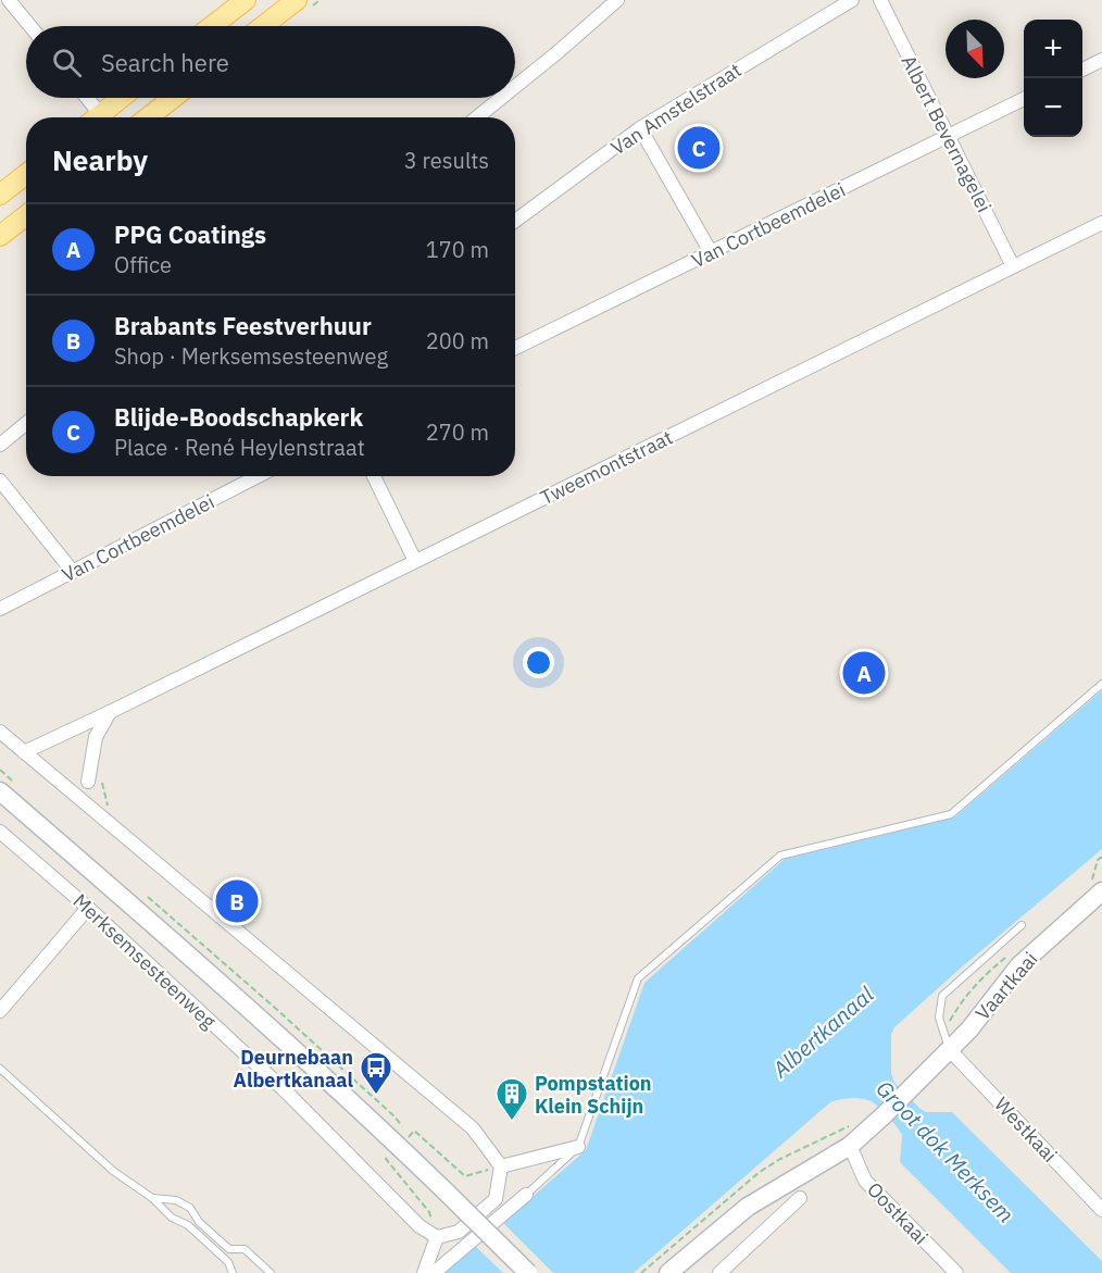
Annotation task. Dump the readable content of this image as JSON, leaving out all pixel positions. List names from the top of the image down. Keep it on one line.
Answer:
{"streets":{"main road":["Merksemsesteenweg","Vaartkaai"],"street":["Van Amstelstraat","Albert Bevernagelei","Van Cortbeemdelei","Tweemontstraat","Westkaai","Oostkaai"]},"crossings":[["Albert Bevernagelei","Van Cortbeemdelei"],["Albert Bevernagelei","Tweemontstraat"],["Vaartkaai","Westkaai"],["Vaartkaai","Oostkaai"]],"water":["Albertkanaal","Groot dok Merksem"],"places":{"bus stop":["Deurnebaan Albertkanaal"],"building":["Pompstation Klein Schijn"]},"north":"bottom right","page":{"map_buttons":["+","−"],"search":"Search here","heading":["Nearby","3 results"],"pins":["C","A","B"],"list":[{"mark":"A","name":"PPG Coatings","note":"Office","value":"170 m"},{"mark":"B","name":"Brabants Feestverhuur","note":"Shop · Merksemsesteenweg","value":"200 m"},{"mark":"C","name":"Blijde-Boodschapkerk","note":"Place · René Heylenstraat","value":"270 m"}]}}
